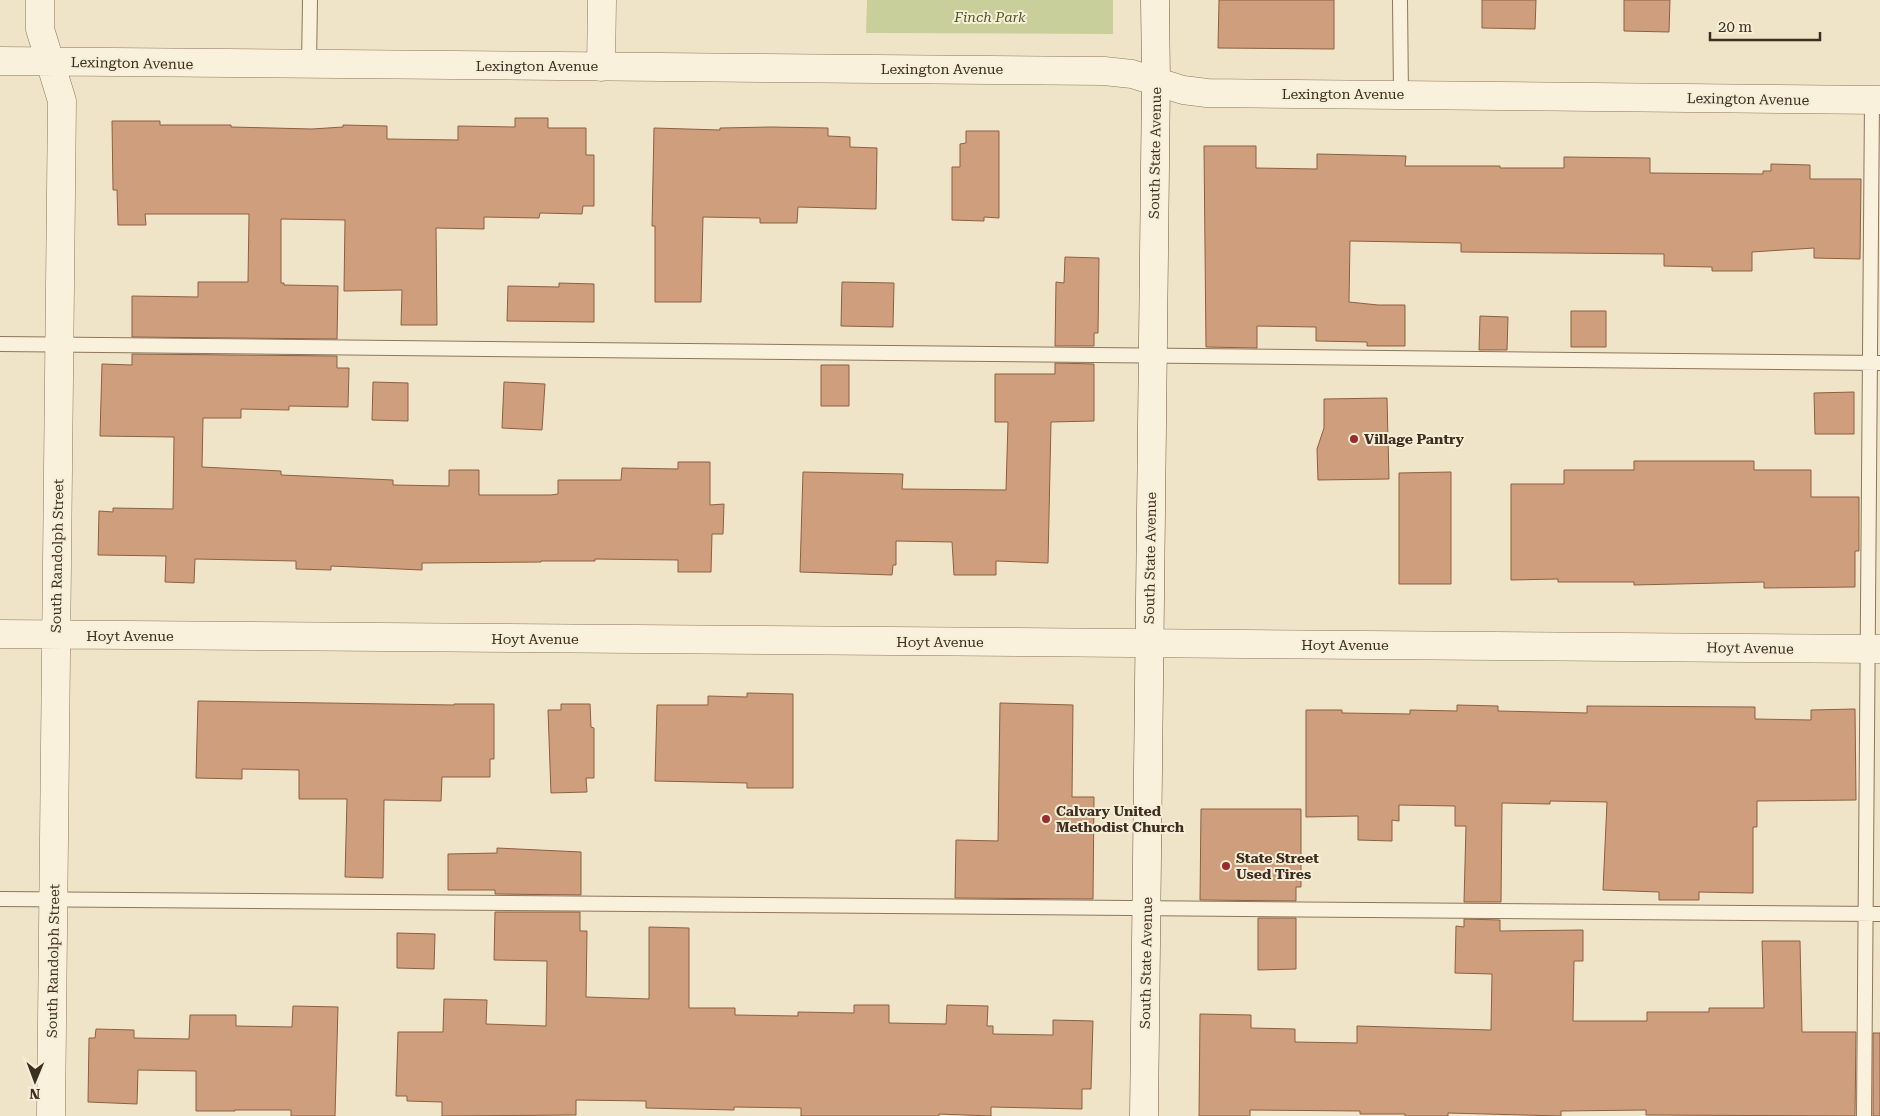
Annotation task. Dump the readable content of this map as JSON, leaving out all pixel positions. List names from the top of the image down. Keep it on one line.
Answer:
{"streets":{"street":["Lexington Avenue","South State Avenue","South Randolph Street","Hoyt Avenue"]},"crossings":[["Lexington Avenue","South State Avenue"],["Lexington Avenue","South Randolph Street"],["South State Avenue","Hoyt Avenue"],["South Randolph Street","Hoyt Avenue"]],"parks":["Finch Park"],"places":["Village Pantry","Calvary United Methodist Church","State Street Used Tires"],"scale_bar":"20 m","north":"bottom"}
